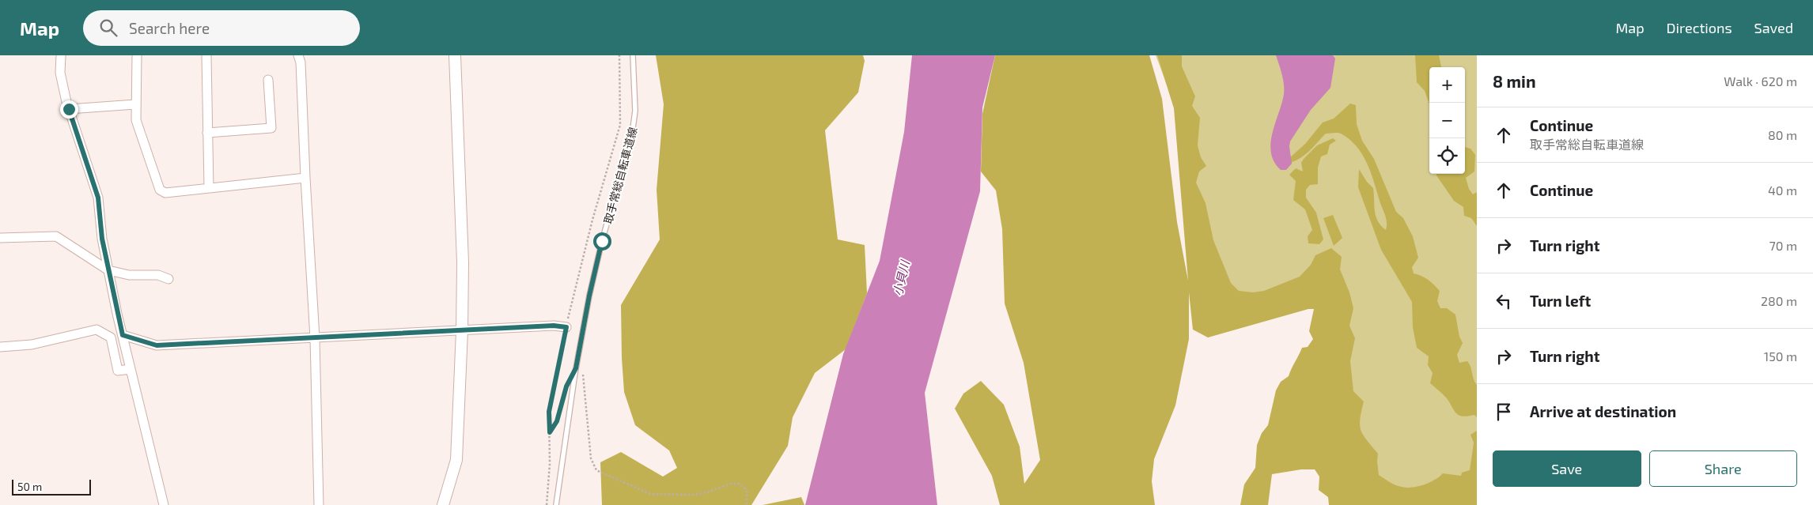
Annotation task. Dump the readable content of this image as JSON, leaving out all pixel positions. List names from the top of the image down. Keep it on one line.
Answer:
{"streets":{"lane":["取手常総自転車道線"]},"water":["小貝川"],"scale_bar":"50 m","page":{"header":"Map","search":"Search here","nav":["Map","Directions","Saved"],"heading":["8 min","Walk · 620 m"],"map_buttons":["+","−"],"list":[["Continue","取手常総自転車道線","80 m"],["Continue","40 m"],["Turn right","70 m"],["Turn left","280 m"],["Turn right","150 m"],"Arrive at destination"],"buttons":["Save","Share"],"scale":"50 m"}}
